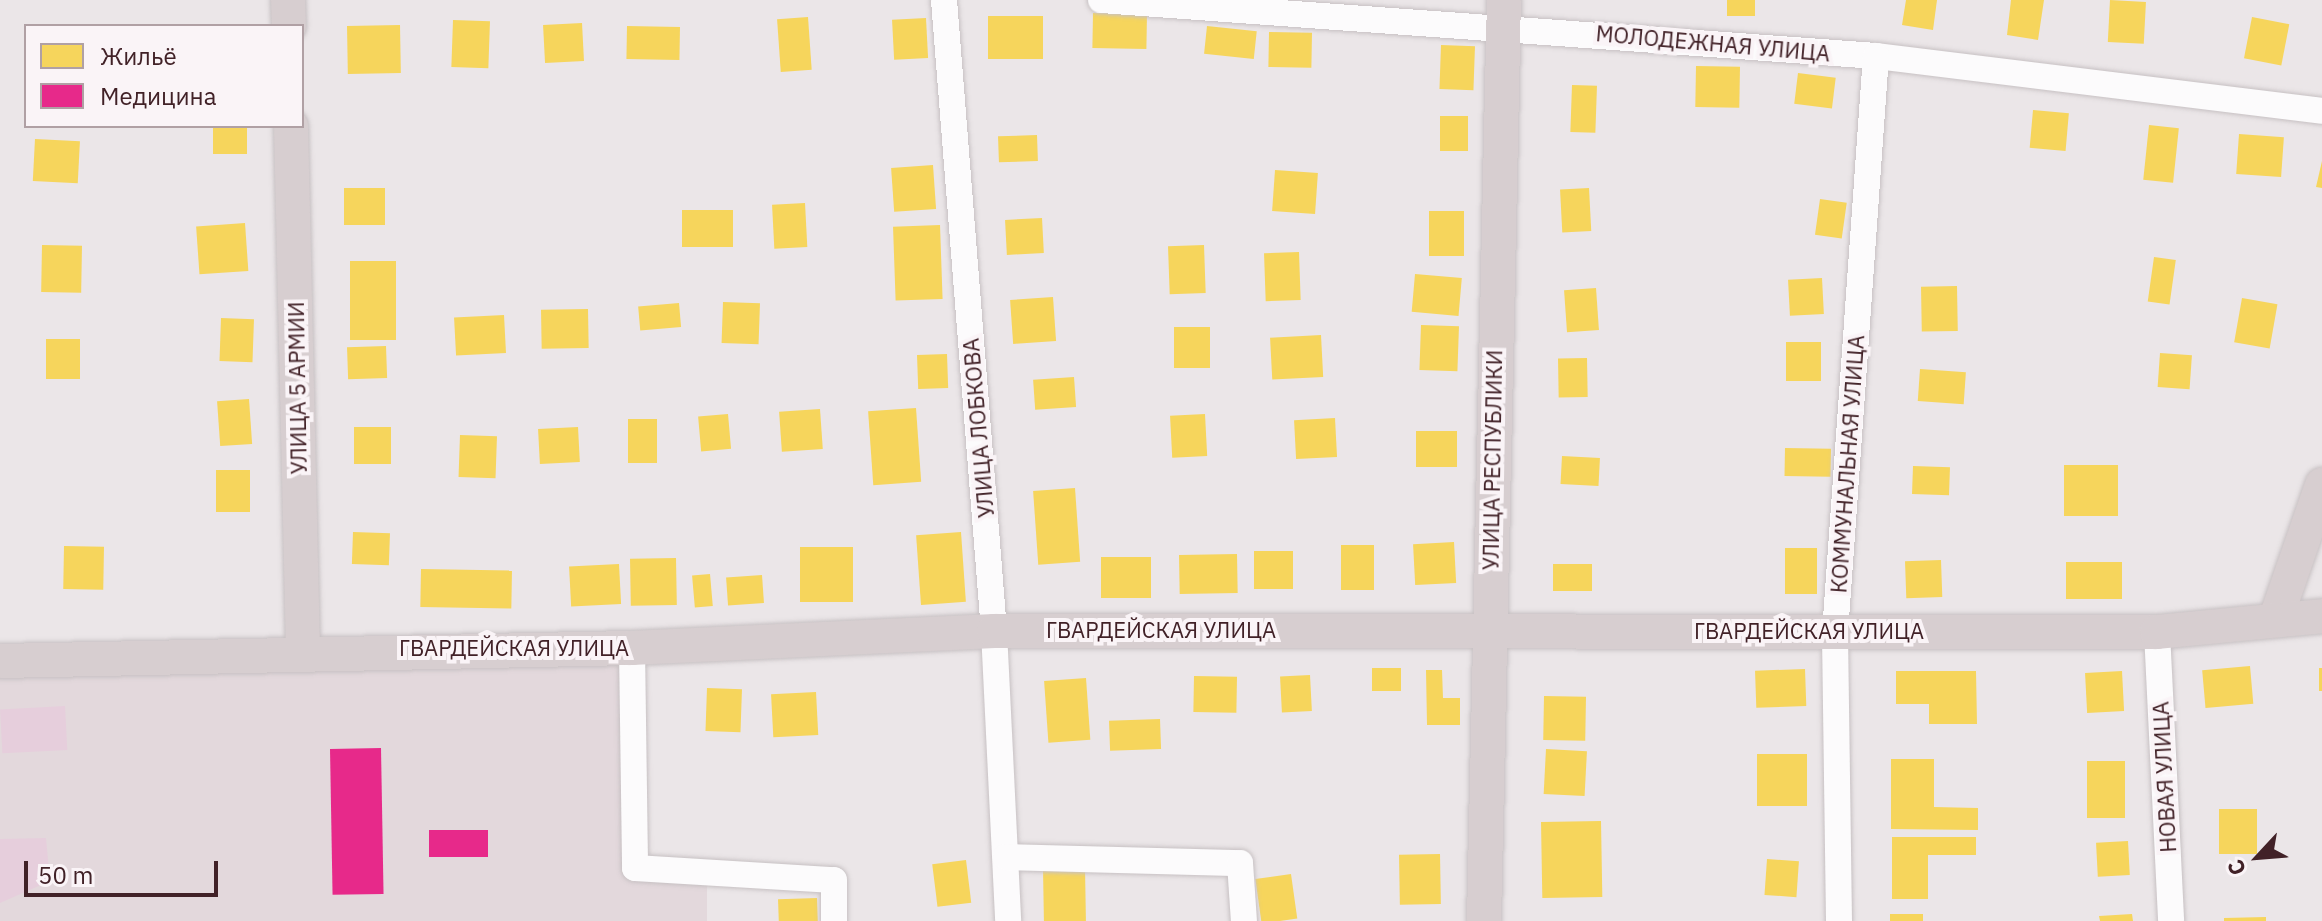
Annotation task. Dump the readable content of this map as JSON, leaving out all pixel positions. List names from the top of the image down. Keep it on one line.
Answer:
{"streets":{"main road":["УЛИЦА 5 АРМИИ","УЛИЦА РЕСПУБЛИКИ","ГВАРДЕЙСКАЯ УЛИЦА"],"street":["МОЛОДЕЖНАЯ УЛИЦА","УЛИЦА ЛОБКОВА","КОММУНАЛЬНАЯ УЛИЦА","НОВАЯ УЛИЦА"]},"crossings":[["МОЛОДЕЖНАЯ УЛИЦА","УЛИЦА РЕСПУБЛИКИ"],["МОЛОДЕЖНАЯ УЛИЦА","КОММУНАЛЬНАЯ УЛИЦА"],["УЛИЦА 5 АРМИИ","ГВАРДЕЙСКАЯ УЛИЦА"],["УЛИЦА ЛОБКОВА","ГВАРДЕЙСКАЯ УЛИЦА"],["УЛИЦА РЕСПУБЛИКИ","ГВАРДЕЙСКАЯ УЛИЦА"],["КОММУНАЛЬНАЯ УЛИЦА","ГВАРДЕЙСКАЯ УЛИЦА"],["ГВАРДЕЙСКАЯ УЛИЦА","НОВАЯ УЛИЦА"]],"legend":["Жильё","Медицина"],"scale_bar":"50 m","north":"bottom left"}
